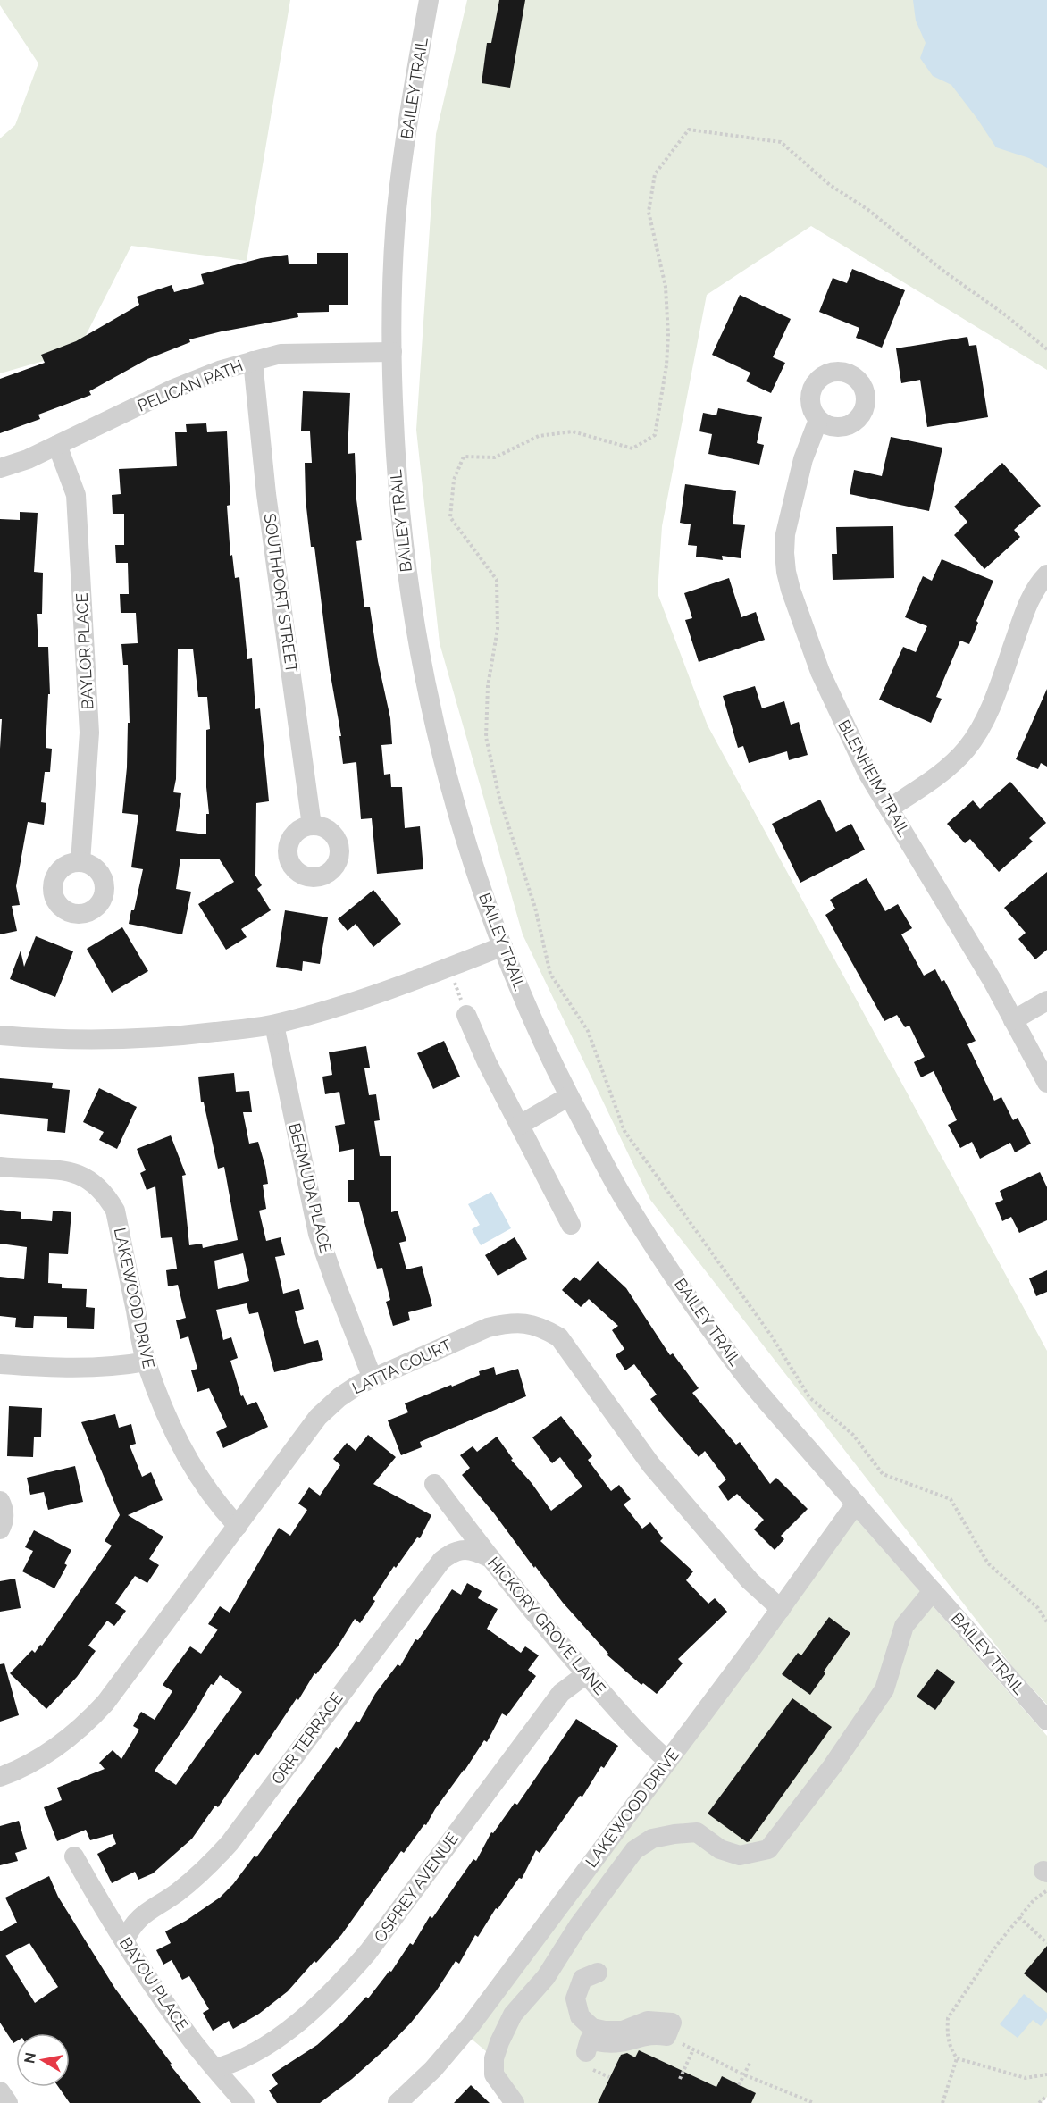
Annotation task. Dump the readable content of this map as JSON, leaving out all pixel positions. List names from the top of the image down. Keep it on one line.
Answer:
{"streets":{"street":["BAILEY TRAIL","PELICAN PATH","SOUTHPORT STREET","BAYLOR PLACE","BLENHEIM TRAIL","BERMUDA PLACE","LAKEWOOD DRIVE","LATTA COURT","HICKORY GROVE LANE","ORR TERRACE","OSPREY AVENUE","BAYOU PLACE"]},"crossings":[["BAILEY TRAIL","PELICAN PATH"],["BAILEY TRAIL","LAKEWOOD DRIVE"],["PELICAN PATH","SOUTHPORT STREET"],["PELICAN PATH","BAYLOR PLACE"],["BERMUDA PLACE","LATTA COURT"],["LAKEWOOD DRIVE","LATTA COURT"],["LAKEWOOD DRIVE","HICKORY GROVE LANE"],["HICKORY GROVE LANE","ORR TERRACE"],["HICKORY GROVE LANE","OSPREY AVENUE"],["ORR TERRACE","BAYOU PLACE"],["OSPREY AVENUE","BAYOU PLACE"]],"north":"left"}
